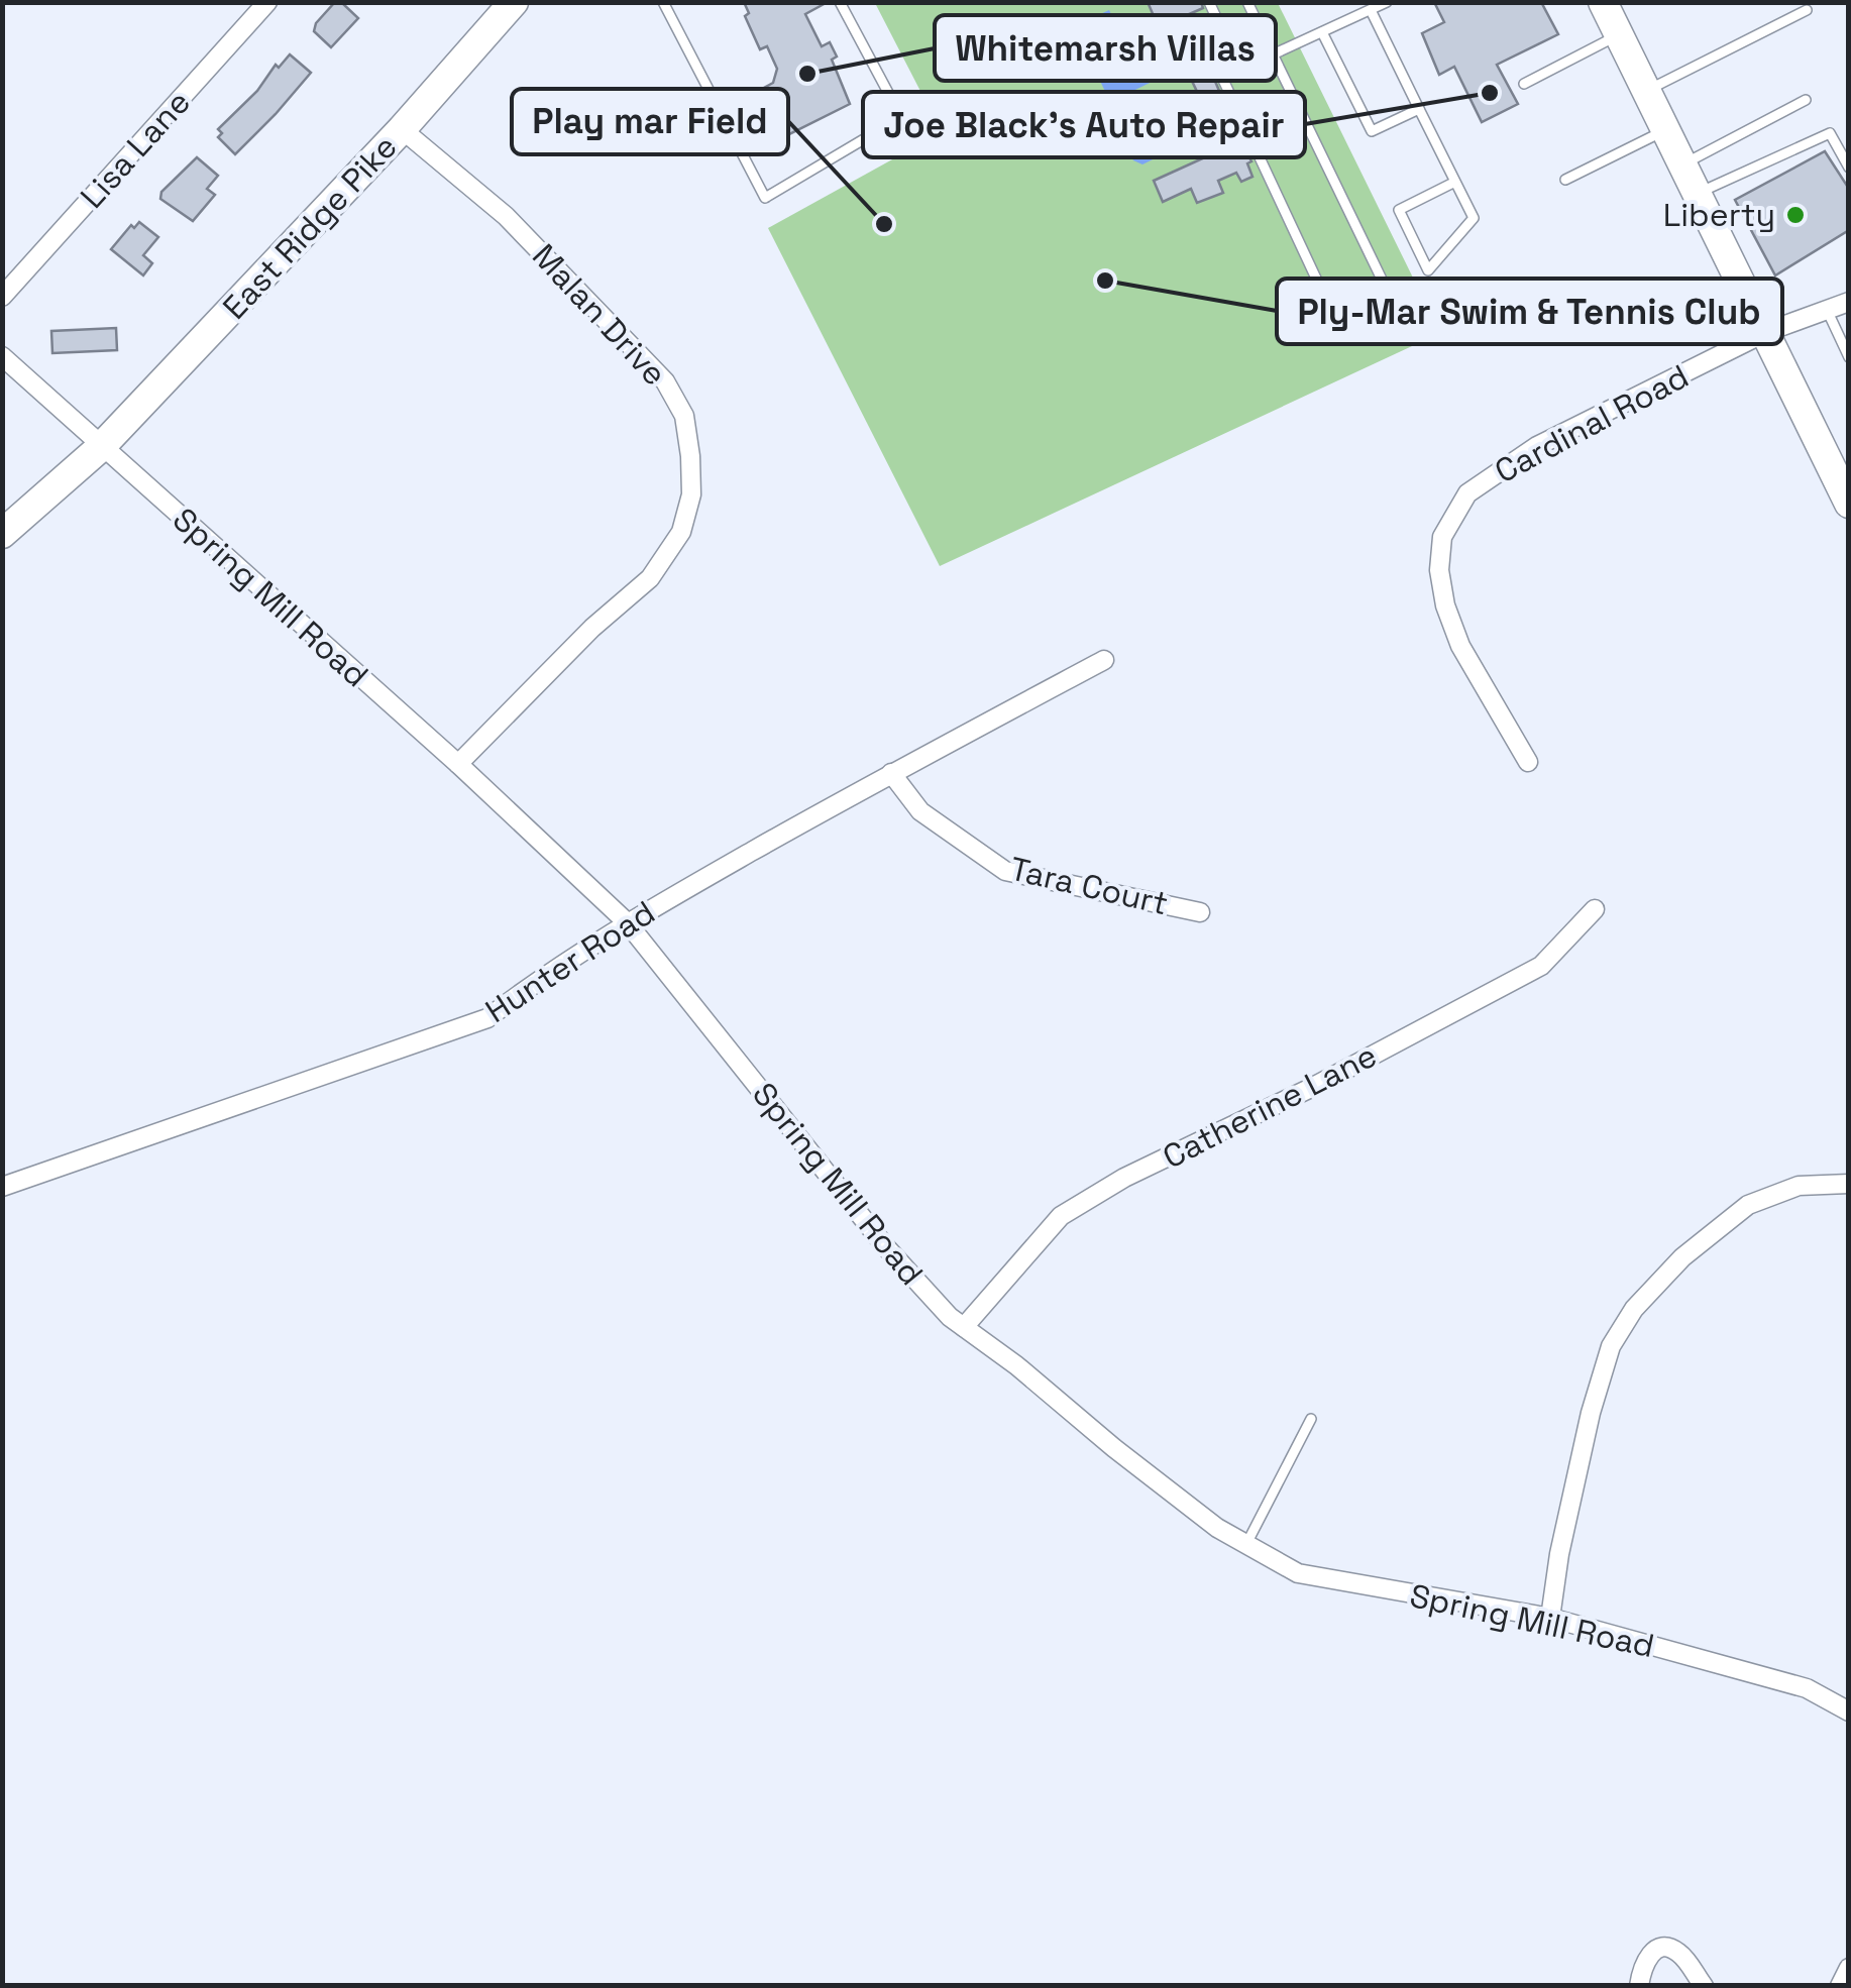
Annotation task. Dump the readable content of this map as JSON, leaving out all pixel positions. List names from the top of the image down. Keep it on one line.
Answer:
{"streets":{"main road":["East Ridge Pike"],"street":["Lisa Lane","Malan Drive","Cardinal Road","Spring Mill Road","Tara Court","Hunter Road","Catherine Lane"]},"crossings":[["East Ridge Pike","Malan Drive"],["East Ridge Pike","Spring Mill Road"],["Malan Drive","Spring Mill Road"],["Spring Mill Road","Hunter Road"],["Spring Mill Road","Catherine Lane"],["Tara Court","Hunter Road"]],"places":["Whitemarsh Villas","Joe Black's Auto Repair","Liberty","Play mar Field","Ply-Mar Swim & Tennis Club"]}
